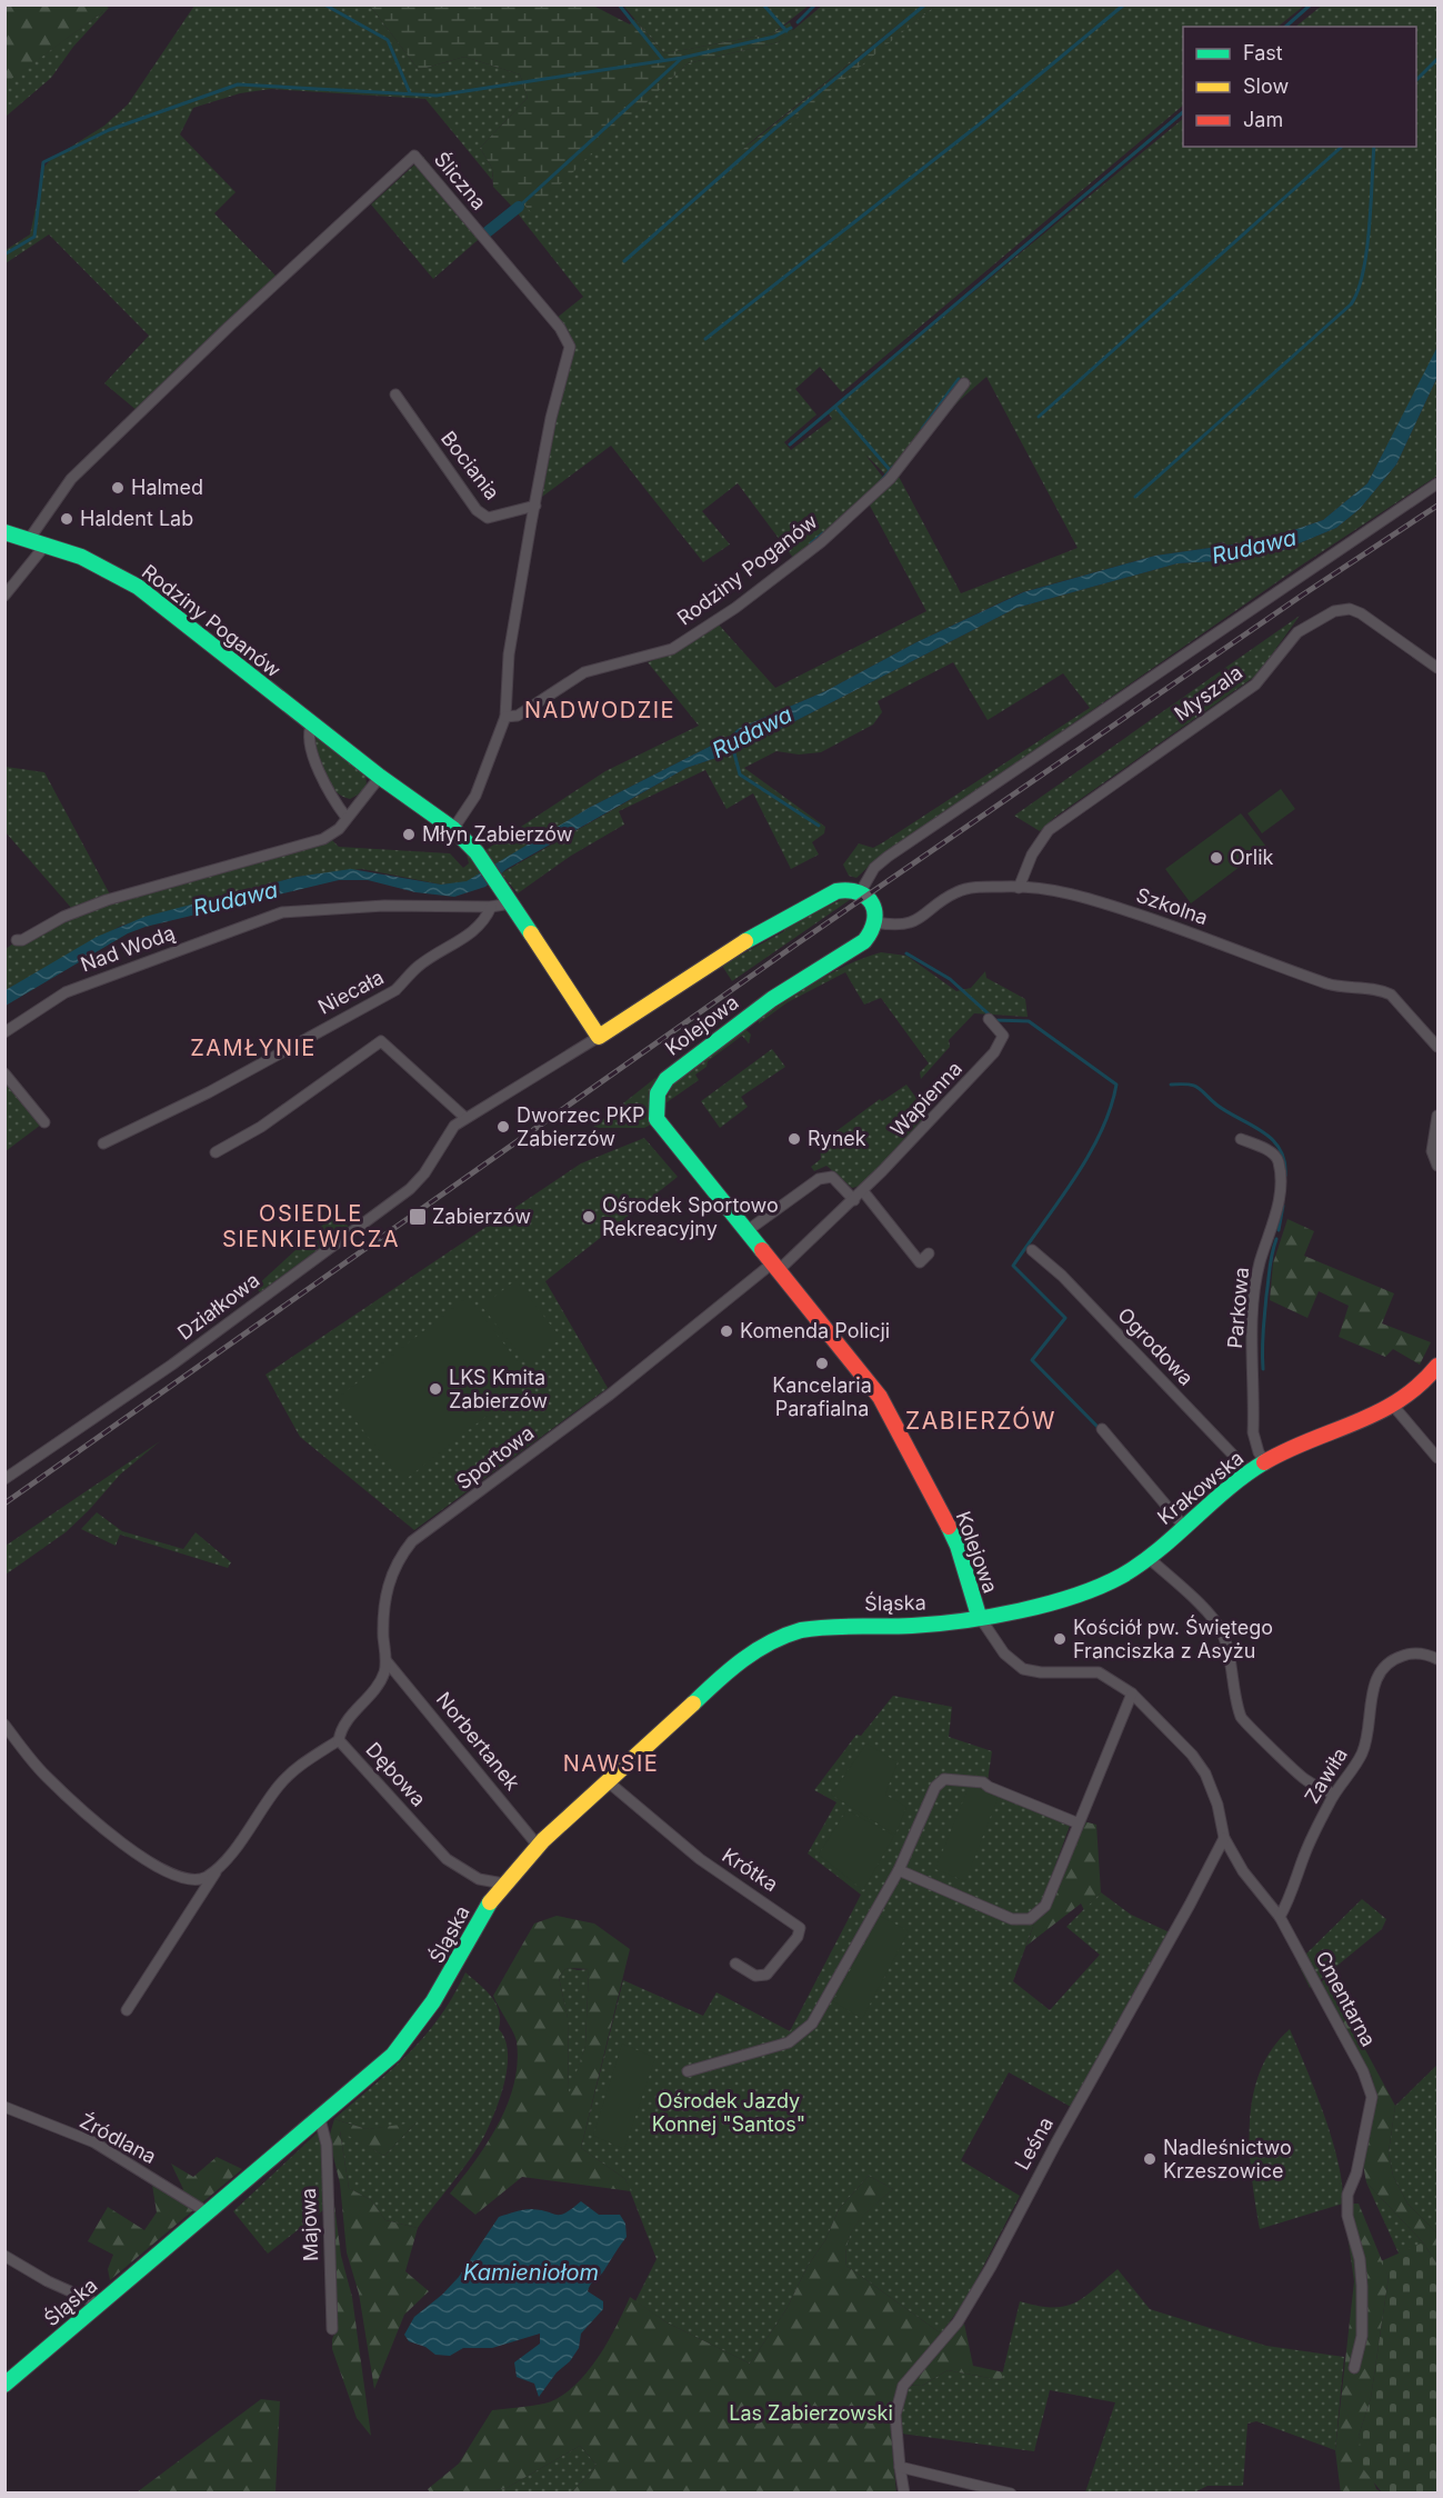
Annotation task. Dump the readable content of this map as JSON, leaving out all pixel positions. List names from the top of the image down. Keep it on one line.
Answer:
{"streets":{"street":["Śliczna","Bociania","Rodziny Poganów","Myszala","Szkolna","Nad Wodą","Niecała","Kolejowa","Wapienna","Działkowa","Parkowa","Ogrodowa","Sportowa","Krakowska","Śląska","Norbertanek","Dębowa","Zawiła","Krótka","Cmentarna","Źródlana","Leśna","Majowa"]},"crossings":[["Śliczna","Bociania"],["Śliczna","Rodziny Poganów"],["Rodziny Poganów","Nad Wodą"],["Myszala","Szkolna"],["Szkolna","Kolejowa"],["Nad Wodą","Niecała"],["Kolejowa","Wapienna"],["Kolejowa","Sportowa"],["Kolejowa","Krakowska"],["Kolejowa","Śląska"],["Kolejowa","Cmentarna"],["Wapienna","Sportowa"],["Parkowa","Krakowska"],["Ogrodowa","Krakowska"],["Sportowa","Norbertanek"],["Krakowska","Śląska"],["Krakowska","Cmentarna"],["Śląska","Norbertanek"],["Śląska","Dębowa"],["Śląska","Krótka"],["Śląska","Cmentarna"],["Śląska","Źródlana"],["Śląska","Majowa"],["Zawiła","Cmentarna"],["Cmentarna","Leśna"]],"districts":["NADWODZIE","ZAMŁYNIE","OSIEDLE SIENKIEWICZA","ZABIERZÓW","NAWSIE"],"water":["Rudawa","Kamieniołom"],"parks":["Ośrodek Jazdy Konnej \"Santos\"","Las Zabierzowski"],"places":{"other":["Halmed","Haldent Lab","Młyn Zabierzów","Orlik","Dworzec PKP Zabierzów","Rynek","Ośrodek Sportowo Rekreacyjny","Komenda Policji","Kancelaria Parafialna","LKS Kmita Zabierzów","Kościół pw. Świętego Franciszka z Asyżu","Nadleśnictwo Krzeszowice"],"transit":["Zabierzów"]},"legend":["Fast","Slow","Jam"]}
